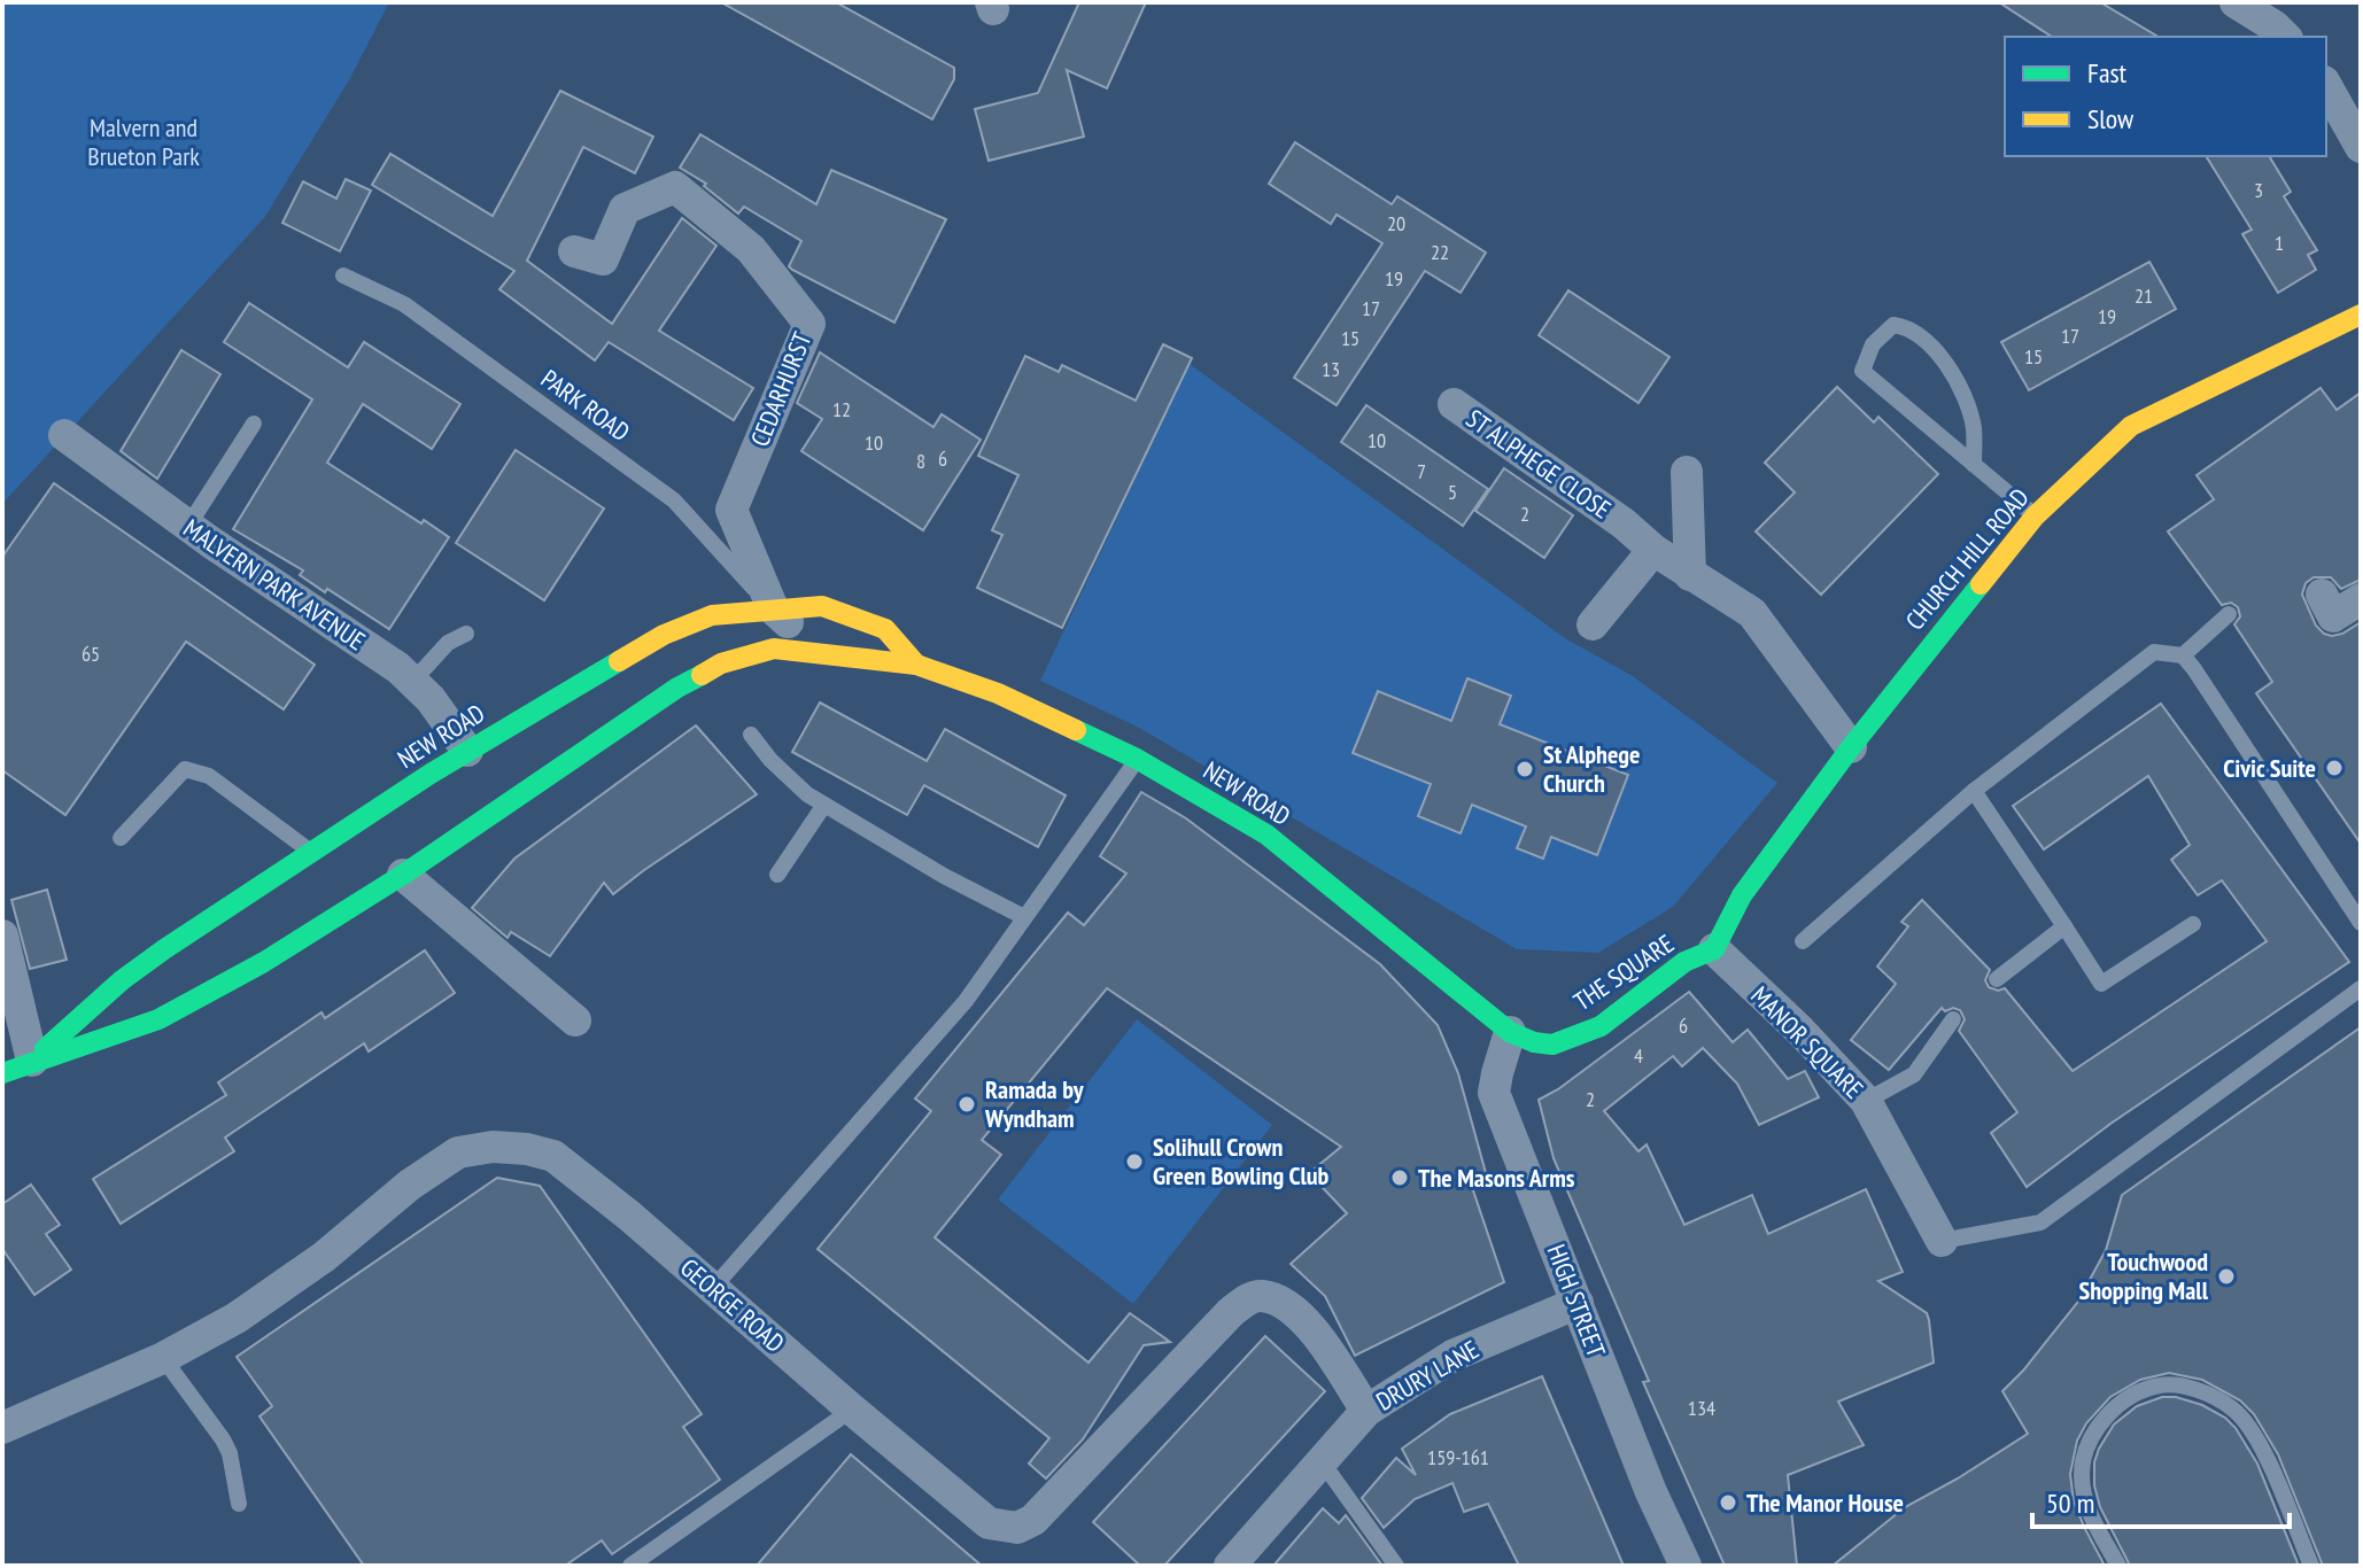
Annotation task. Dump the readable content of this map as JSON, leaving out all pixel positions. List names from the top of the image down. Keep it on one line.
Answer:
{"streets":{"street":["CEDARHURST","ST ALPHEGE CLOSE","CHURCH HILL ROAD","MALVERN PARK AVENUE","NEW ROAD","THE SQUARE","MANOR SQUARE","HIGH STREET","GEORGE ROAD","DRURY LANE"],"lane":["PARK ROAD"]},"crossings":[["CEDARHURST","PARK ROAD"],["CEDARHURST","NEW ROAD"],["PARK ROAD","NEW ROAD"],["ST ALPHEGE CLOSE","CHURCH HILL ROAD"],["CHURCH HILL ROAD","THE SQUARE"],["CHURCH HILL ROAD","MANOR SQUARE"],["MALVERN PARK AVENUE","NEW ROAD"],["NEW ROAD","THE SQUARE"],["NEW ROAD","HIGH STREET"],["THE SQUARE","MANOR SQUARE"],["THE SQUARE","HIGH STREET"],["HIGH STREET","DRURY LANE"],["GEORGE ROAD","DRURY LANE"]],"parks":["Malvern and Brueton Park"],"places":["Civic Suite","St Alphege Church","Ramada by Wyndham","Solihull Crown Green Bowling Club","The Masons Arms","Touchwood Shopping Mall","The Manor House"],"house_numbers":["3","20","1","22","19","21","17","19","17","15","15","13","12","10","10","6","8","7","5","2","65","6","4","2","134","159-161"],"legend":["Fast","Slow"],"scale_bar":"50 m"}
